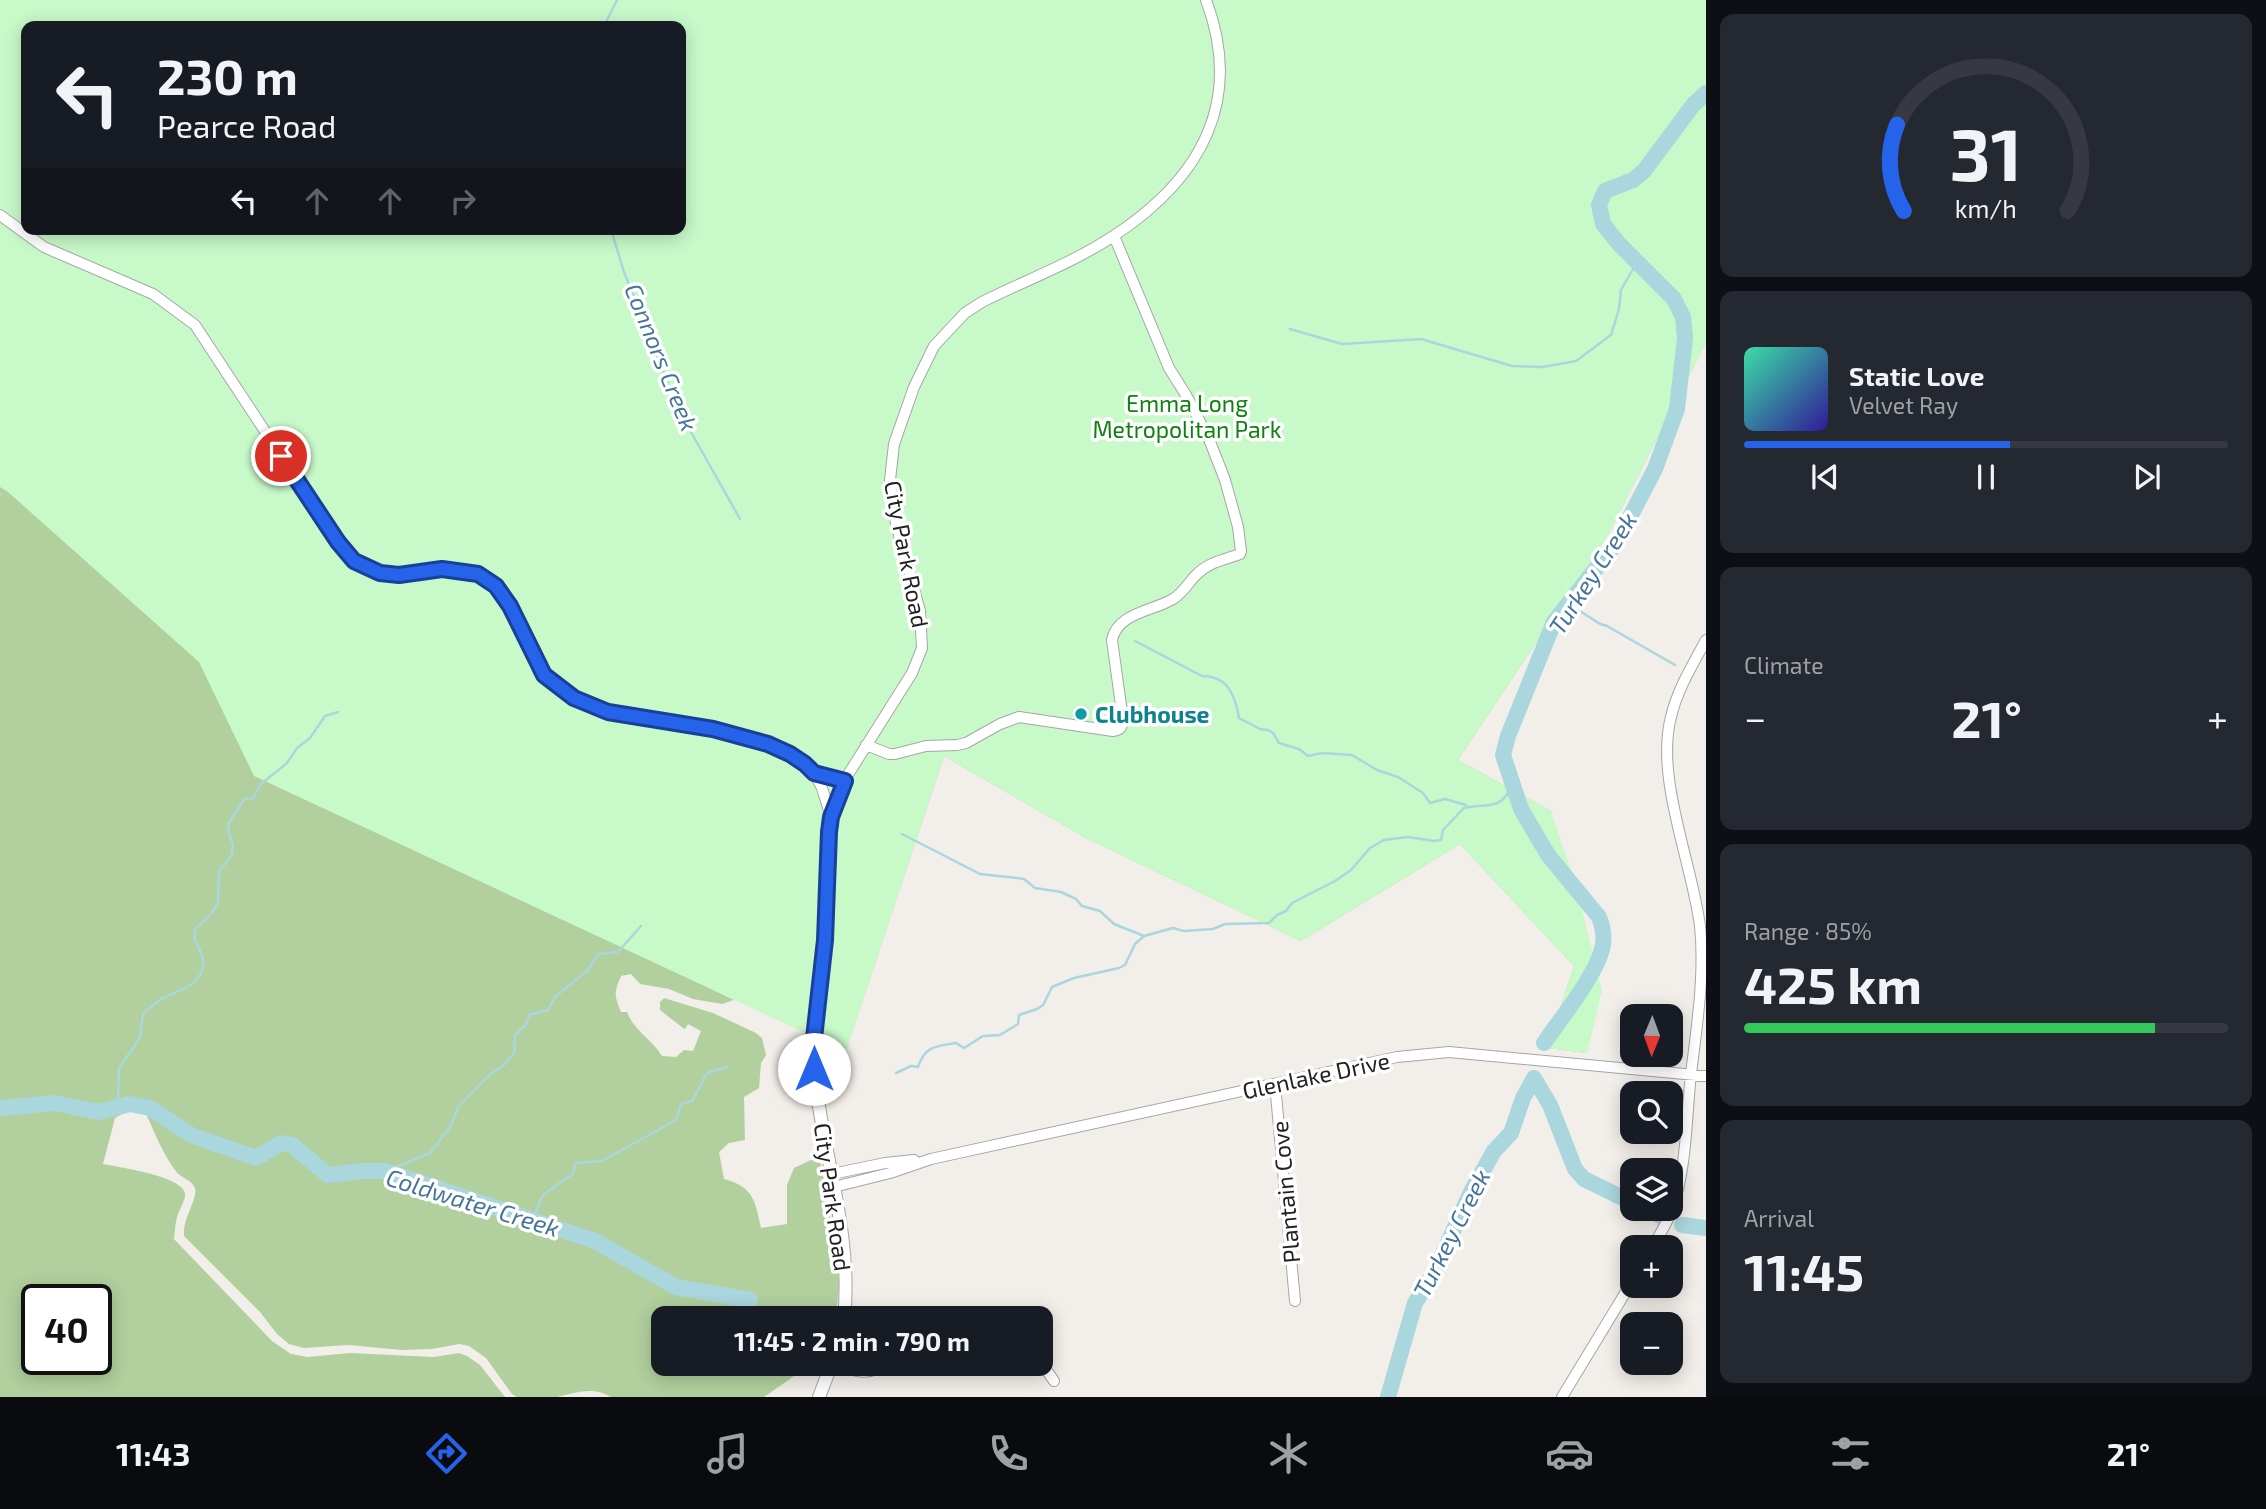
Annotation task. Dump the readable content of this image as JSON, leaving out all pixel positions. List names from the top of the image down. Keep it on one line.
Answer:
{"streets":{"street":["City Park Road","Glenlake Drive","Plantain Cove"]},"crossings":[["City Park Road","Glenlake Drive"],["Glenlake Drive","Plantain Cove"]],"water":["Connors Creek","Turkey Creek","Coldwater Creek"],"parks":["Emma Long Metropolitan Park"],"places":["Clubhouse"],"north":"bottom","page":{"turn":["230 m","Pearce Road"],"song":["Static Love","Velvet Ray"],"tile":["Climate",["Range · 85%","425 km"],["Arrival","11:45"]],"heat":["−","21°","+"],"map_buttons":["+","−"],"limit":"40","trip":"11:45 · 2 min · 790 m","tabs":["11:43","21°"],"gauge":["31","km/h"]}}
